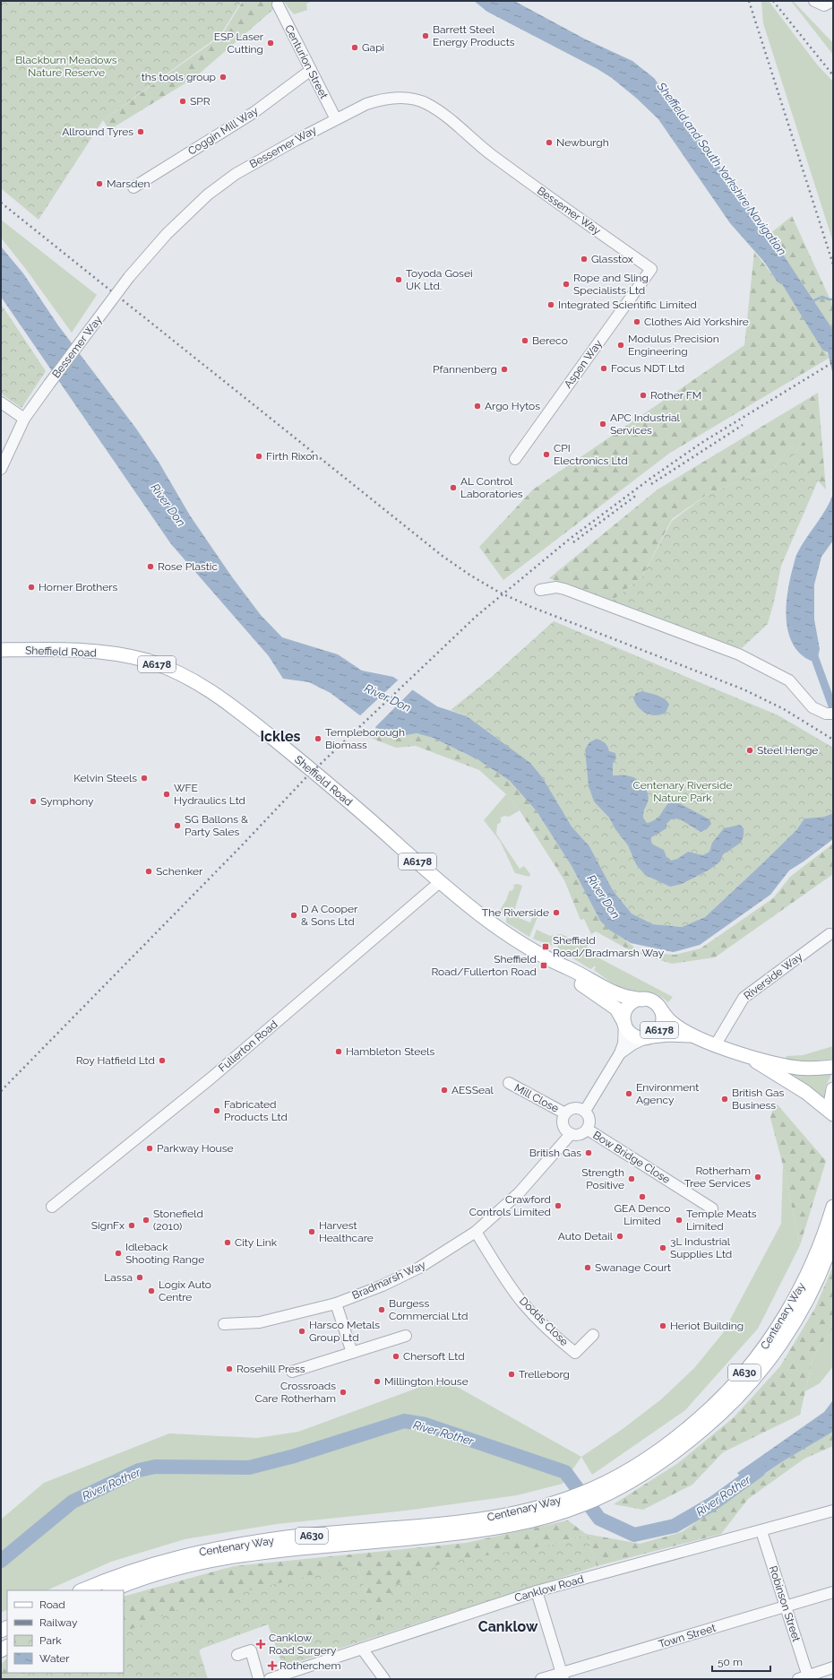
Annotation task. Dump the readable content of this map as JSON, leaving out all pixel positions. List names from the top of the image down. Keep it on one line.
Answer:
{"streets":{"main road":["Sheffield Road","A6178","Centenary Way","A630"],"street":["Centurion Street","Coggin Mill Way","Bessemer Way","Aspen Way","Riverside Way","Fullerton Road","Mill Close","Bow Bridge Close","Bradmarsh Way","Dodds Close","Canklow Road","Robinson Street","Town Street"]},"crossings":[["Centurion Street","Coggin Mill Way"],["Centurion Street","Bessemer Way"],["Bessemer Way","Aspen Way"],["Sheffield Road","A6178"],["Sheffield Road","Fullerton Road"],["A6178","Riverside Way"],["Mill Close","Bow Bridge Close"],["Mill Close","Bradmarsh Way"],["Bow Bridge Close","Bradmarsh Way"],["Bradmarsh Way","Dodds Close"],["Canklow Road","Robinson Street"],["Robinson Street","Town Street"]],"districts":["Ickles","Canklow"],"water":["Sheffield and South Yorkshire Navigation","River Don","River Rother"],"parks":["Blackburn Meadows Nature Reserve","Centenary Riverside Nature Park"],"places":{"other":["Barrett Steel Energy Products","ESP Laser Cutting","Gapi","ths tools group","SPR","Allround Tyres","Newburgh","Marsden","Glasstox","Toyoda Gosei UK Ltd.","Rope and Sling Specialists Ltd","Integrated Scientific Limited","Clothes Aid Yorkshire","Bereco","Modulus Precision Engineering","Focus NDT Ltd","Pfannenberg","Rother FM","Argo Hytos","APC Industrial Services","CPI Electronics Ltd","Firth Rixon","AL Control Laboratories","Rose Plastic","Horner Brothers","Templeborough Biomass","Steel Henge","Kelvin Steels","WFE Hydraulics Ltd","Symphony","SG Ballons & Party Sales","Schenker","The Riverside","D A Cooper & Sons Ltd","Hambleton Steels","Roy Hatfield Ltd","AESSeal","Environment Agency","British Gas Business","Fabricated Products Ltd","Parkway House","British Gas","Rotherham Tree Services","Strength Positive","GEA Denco Limited","Crawford Controls Limited","Stonefield (2010)","Temple Meats Limited","SignFx","Harvest Healthcare","Auto Detail","City Link","3L Industrial Supplies Ltd","Idleback Shooting Range","Swanage Court","Lassa","Logix Auto Centre","Burgess Commercial Ltd","Heriot Building","Harsco Metals Group Ltd","Chersoft Ltd","Rosehill Press","Trelleborg","Millington House","Crossroads Care Rotherham"],"transit":["Sheffield Road/Bradmarsh Way","Sheffield Road/Fullerton Road"],"health":["Canklow Road Surgery","Rotherchem"]},"legend":["Road","Railway","Park","Water"],"scale_bar":"50 m"}
